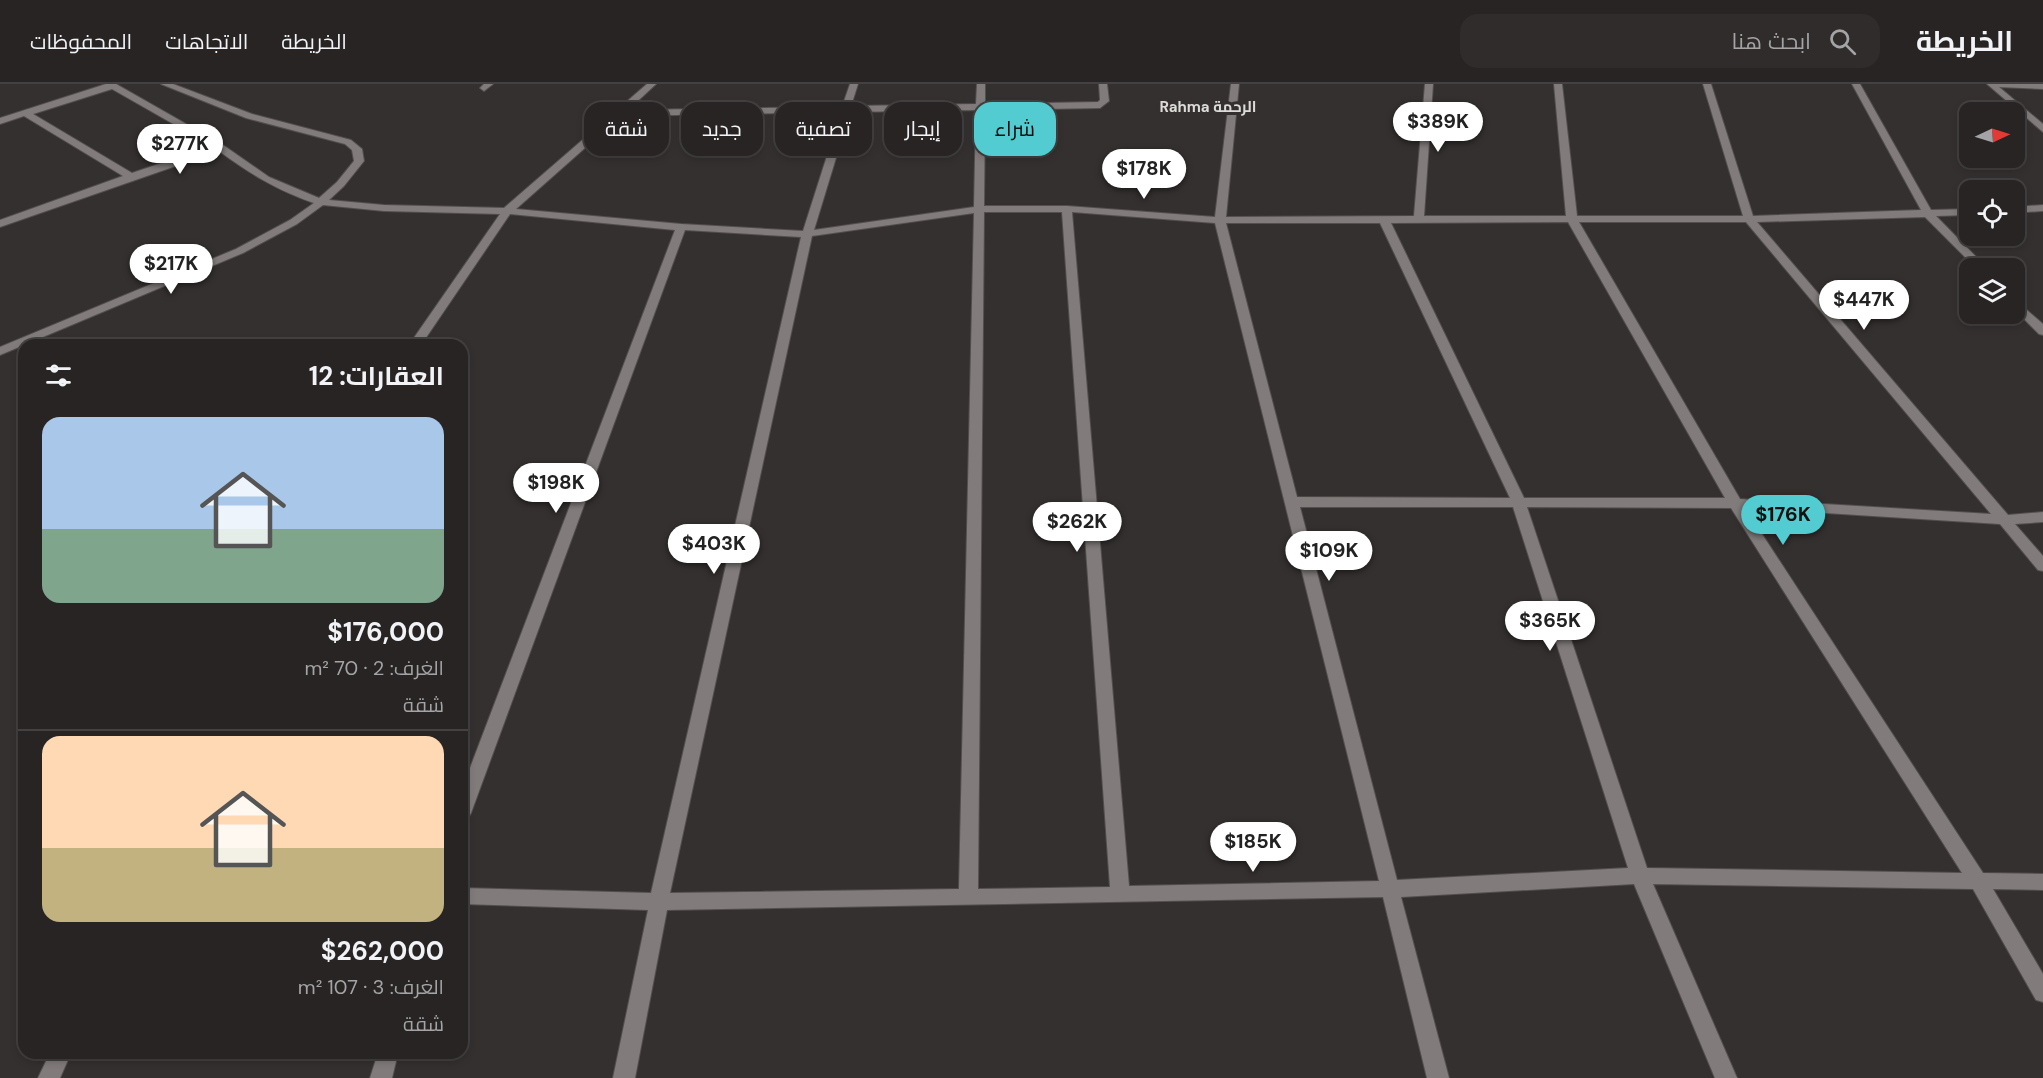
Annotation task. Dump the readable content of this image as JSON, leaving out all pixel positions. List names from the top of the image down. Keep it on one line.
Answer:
{"districts":["Rahma الرحمة"],"north":"right","page":{"header":"الخريطة","search":"ابحث هنا","nav":["الخريطة","الاتجاهات","المحفوظات"],"price":["$389K","$277K","$178K","$217K","$447K","$198K","$176K","$262K","$403K","$109K","$365K","$185K"],"chip":["شراء","إيجار","تصفية","جديد","شقة"],"heading":"العقارات: 12","list":[{"name":"$176,000","note":"الغرف: 2 · 70 m² · شقة"},{"name":"$262,000","note":"الغرف: 3 · 107 m² · شقة"}]}}
